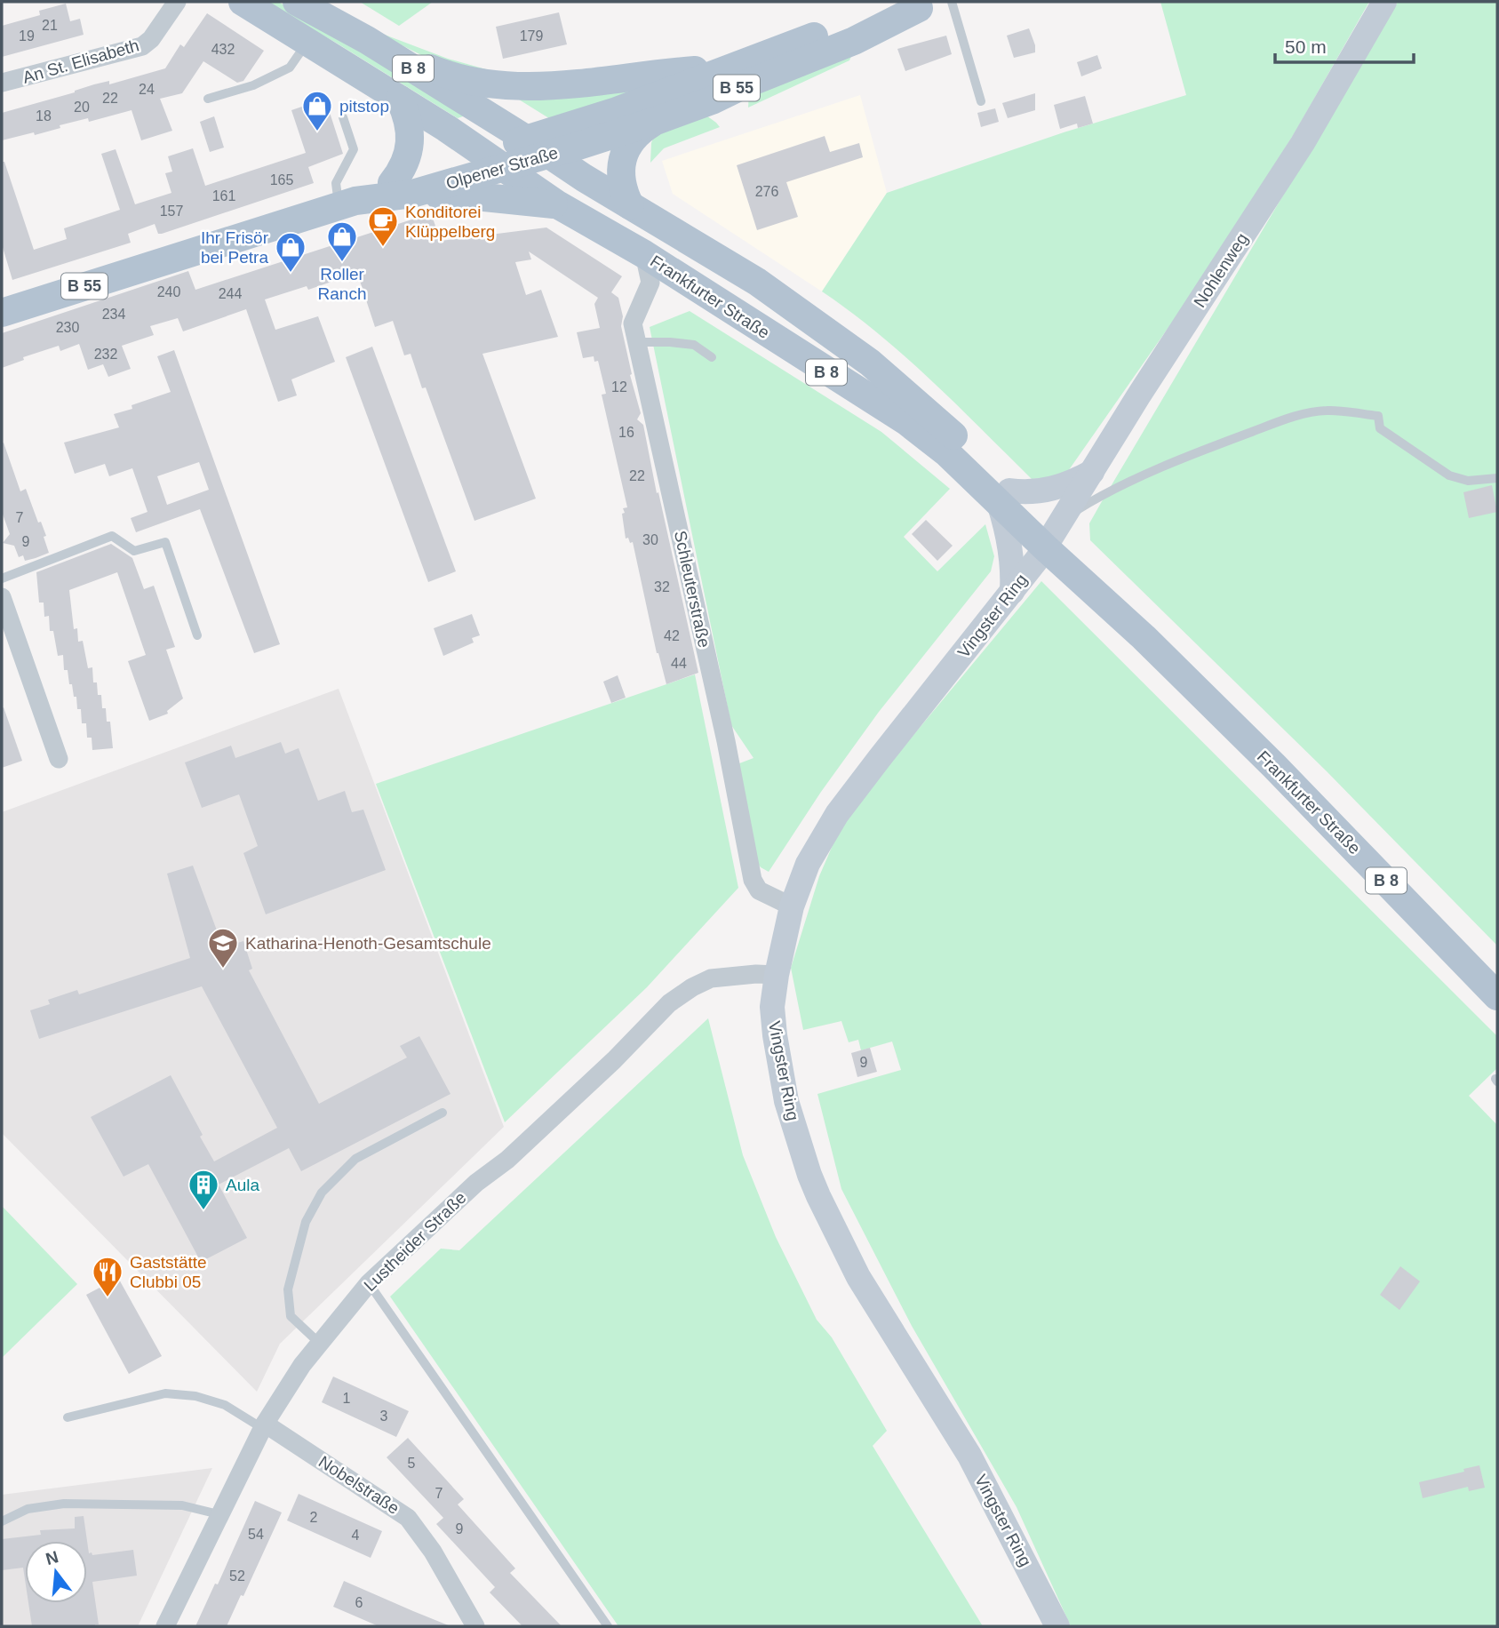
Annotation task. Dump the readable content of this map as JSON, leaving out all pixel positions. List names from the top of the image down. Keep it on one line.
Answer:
{"streets":{"main road":["B 8","B 55","Olpener Straße","Nohlenweg","Frankfurter Straße","Vingster Ring"],"street":["An St. Elisabeth","Schleuterstraße","Lustheider Straße","Nobelstraße"]},"crossings":[["B 55","Olpener Straße"],["B 55","Frankfurter Straße"],["Olpener Straße","Frankfurter Straße"],["Nohlenweg","Frankfurter Straße"],["Nohlenweg","Vingster Ring"],["Frankfurter Straße","Schleuterstraße"],["Frankfurter Straße","Vingster Ring"],["Schleuterstraße","Vingster Ring"],["Vingster Ring","Lustheider Straße"],["Lustheider Straße","Nobelstraße"]],"places":{"shop":["pitstop","Roller Ranch","Ihr Frisör bei Petra"],"cafe":["Konditorei Klüppelberg"],"school or university":["Katharina-Henoth-Gesamtschule"],"building":["Aula"],"restaurant":["Gaststätte Clubbi 05"]},"house_numbers":["21","19","179","432","24","22","20","18","165","276","161","157","240","244","234","230","232","12","16","22","7","30","9","32","42","44","9","1","3","5","7","2","9","54","4","52","6"],"scale_bar":"50 m","north":"top"}
